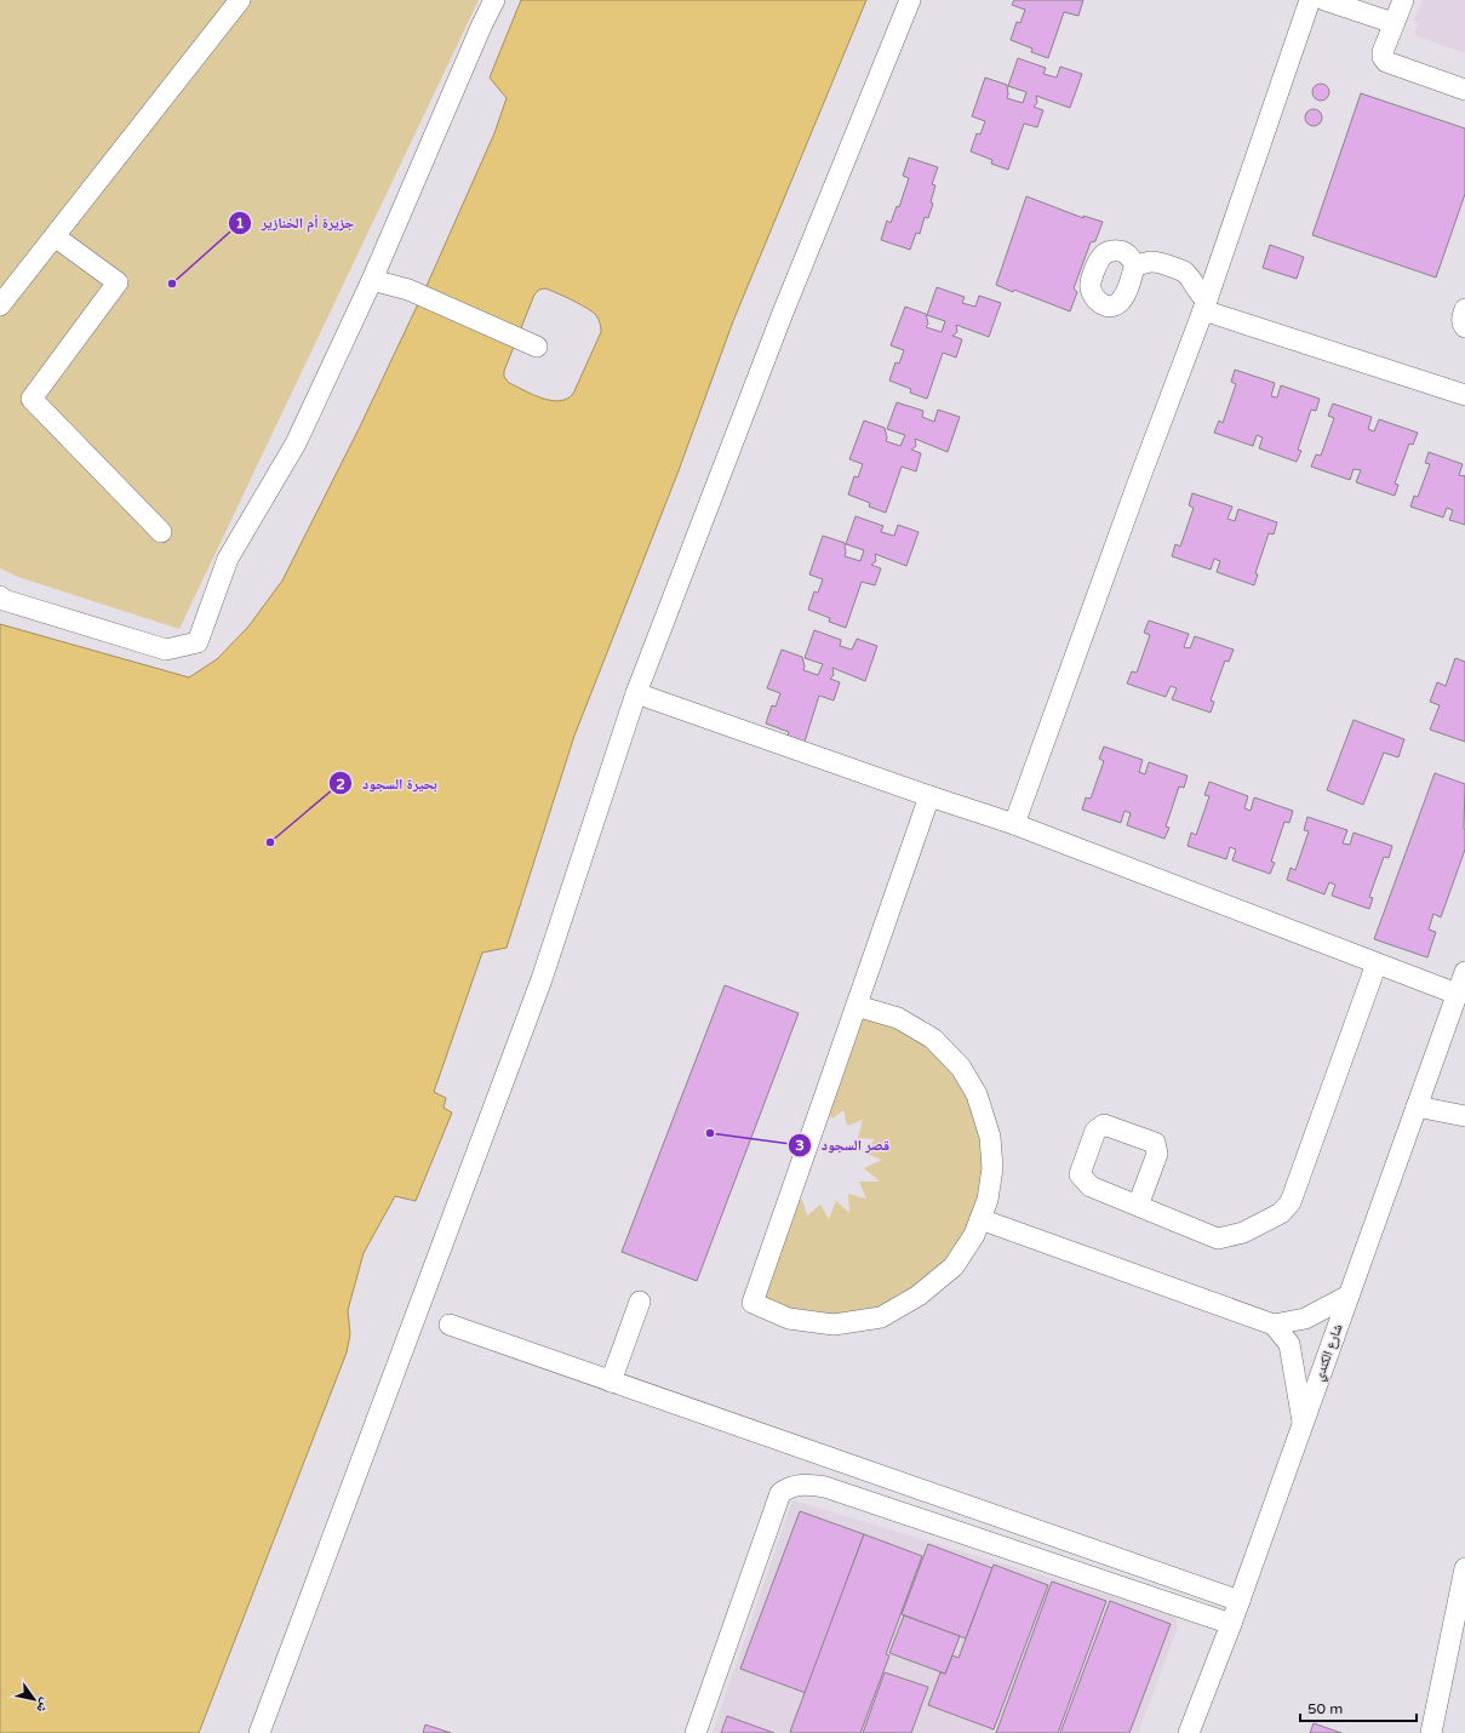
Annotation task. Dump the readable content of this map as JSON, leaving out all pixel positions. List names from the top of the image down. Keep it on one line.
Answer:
{"streets":{"street":["شارع الكندي"]},"places":["جزيرة أم الخنازير","بحيرة السجود","قصر السجود"],"scale_bar":"50 m","north":"bottom right"}
